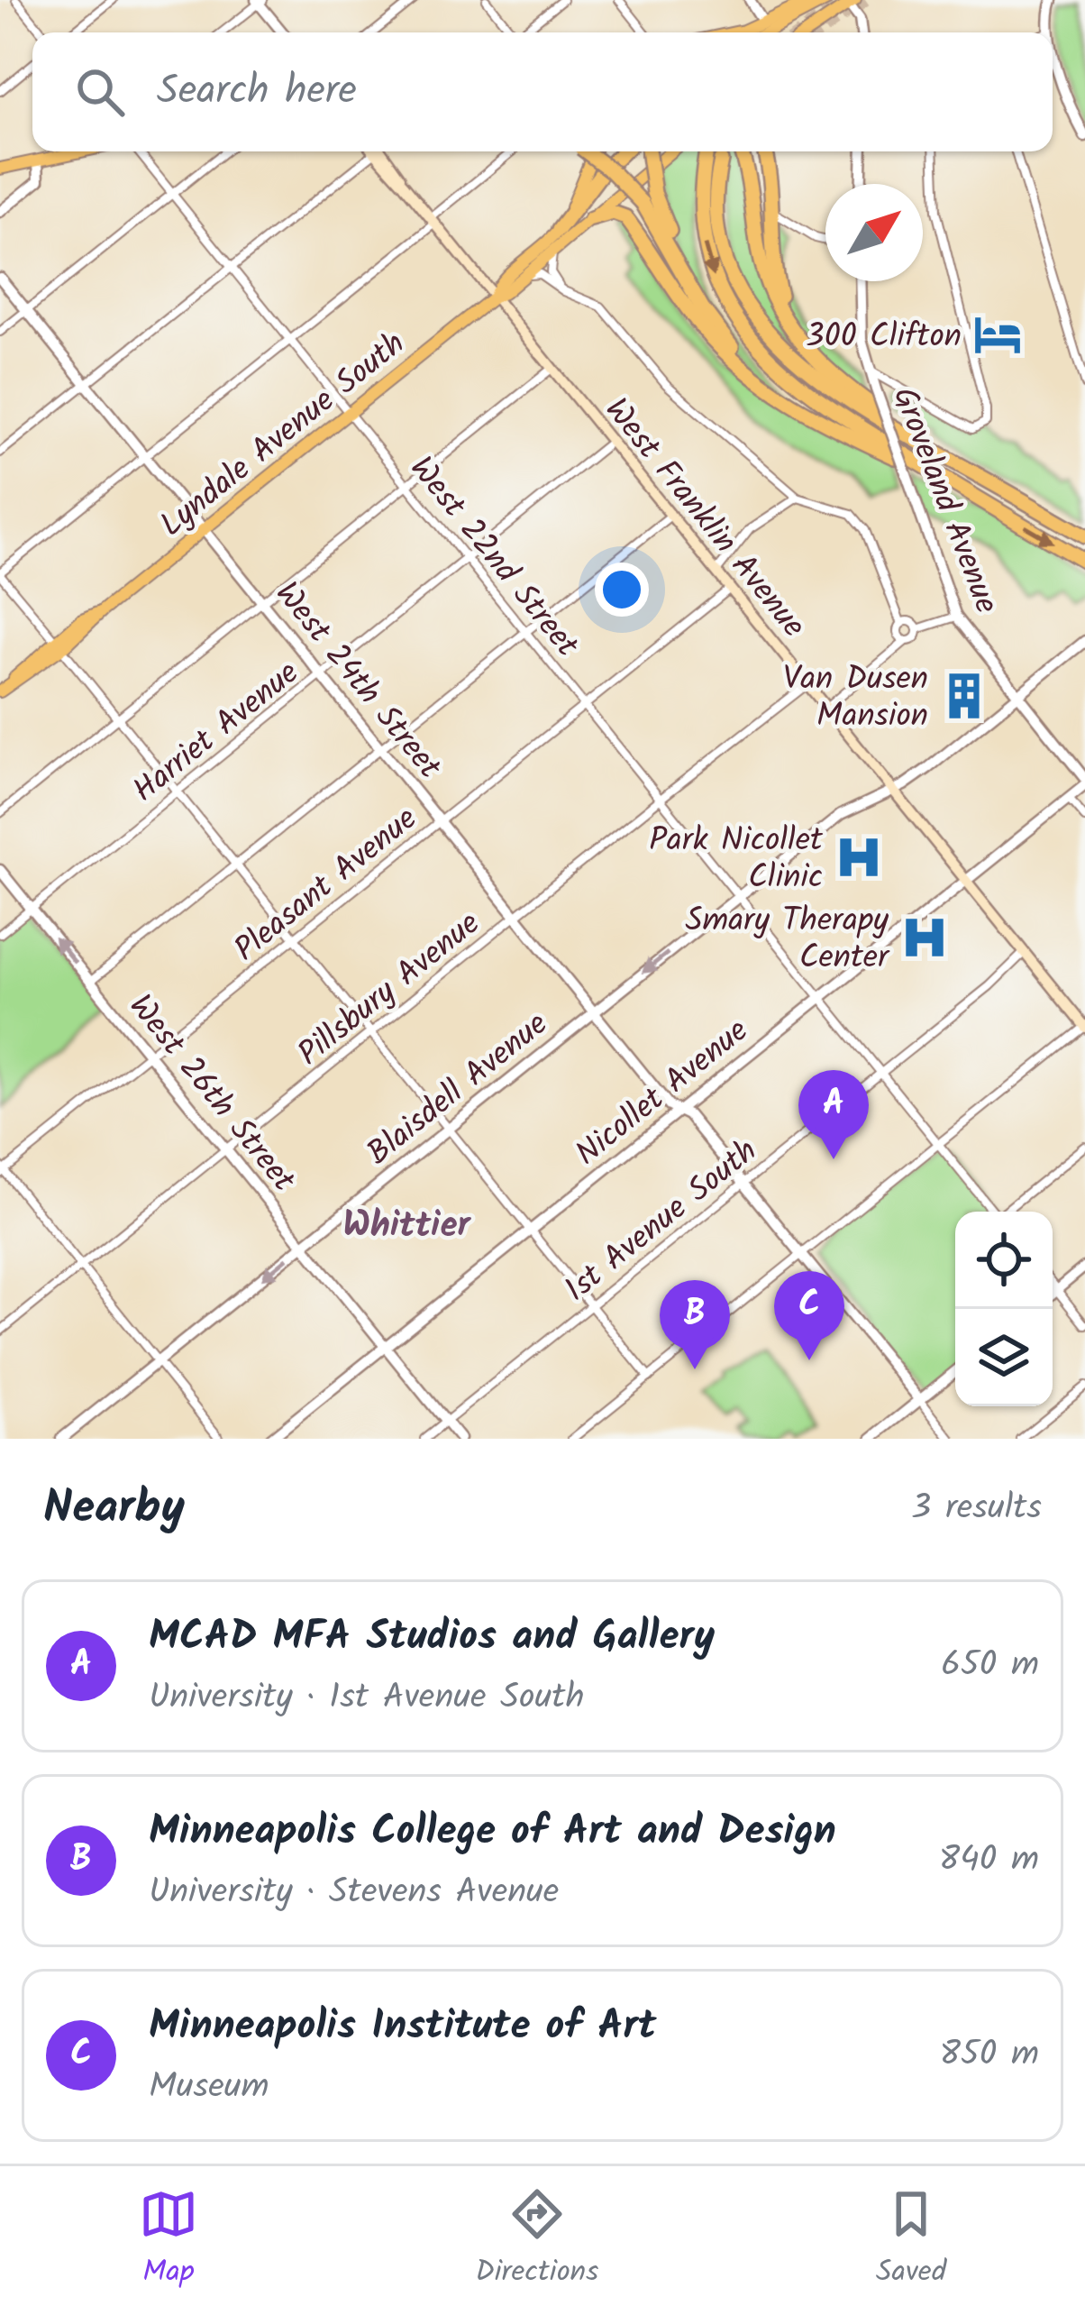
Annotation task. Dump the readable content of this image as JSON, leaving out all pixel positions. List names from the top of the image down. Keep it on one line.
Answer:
{"streets":{"main road":["Lyndale Avenue South","West Franklin Avenue"],"street":["Groveland Avenue","West 22nd Street","West 24th Street","Harriet Avenue","Pleasant Avenue","Pillsbury Avenue","Blaisdell Avenue","Nicollet Avenue","West 26th Street","1st Avenue South"]},"crossings":[["Lyndale Avenue South","West Franklin Avenue"],["Lyndale Avenue South","West 22nd Street"],["Lyndale Avenue South","West 24th Street"],["Groveland Avenue","Blaisdell Avenue"],["Groveland Avenue","Nicollet Avenue"],["West Franklin Avenue","Harriet Avenue"],["West Franklin Avenue","Pleasant Avenue"],["West Franklin Avenue","Pillsbury Avenue"],["West Franklin Avenue","Blaisdell Avenue"],["West Franklin Avenue","Nicollet Avenue"],["West Franklin Avenue","1st Avenue South"],["West 22nd Street","Harriet Avenue"],["West 22nd Street","Pleasant Avenue"],["West 22nd Street","Pillsbury Avenue"],["West 22nd Street","Blaisdell Avenue"],["West 22nd Street","Nicollet Avenue"],["West 22nd Street","1st Avenue South"],["West 24th Street","Harriet Avenue"],["West 24th Street","Pleasant Avenue"],["West 24th Street","Pillsbury Avenue"],["West 24th Street","Blaisdell Avenue"],["West 24th Street","Nicollet Avenue"],["West 24th Street","1st Avenue South"],["Harriet Avenue","West 26th Street"],["Pleasant Avenue","West 26th Street"],["Pillsbury Avenue","West 26th Street"],["Blaisdell Avenue","West 26th Street"],["Nicollet Avenue","West 26th Street"],["West 26th Street","1st Avenue South"]],"districts":["Whittier"],"places":{"hotel":["300 Clifton"],"building":["Van Dusen Mansion"],"hospital":["Park Nicollet Clinic","Smary Therapy Center"]},"north":"top right","page":{"search":"Search here","pins":["A","C","B"],"heading":["Nearby","3 results"],"list":[{"mark":"A","name":"MCAD MFA Studios and Gallery","note":"University · 1st Avenue South","value":"650 m"},{"mark":"B","name":"Minneapolis College of Art and Design","note":"University · Stevens Avenue","value":"840 m"},{"mark":"C","name":"Minneapolis Institute of Art","note":"Museum","value":"850 m"}],"nav":["Map","Directions","Saved"]}}
